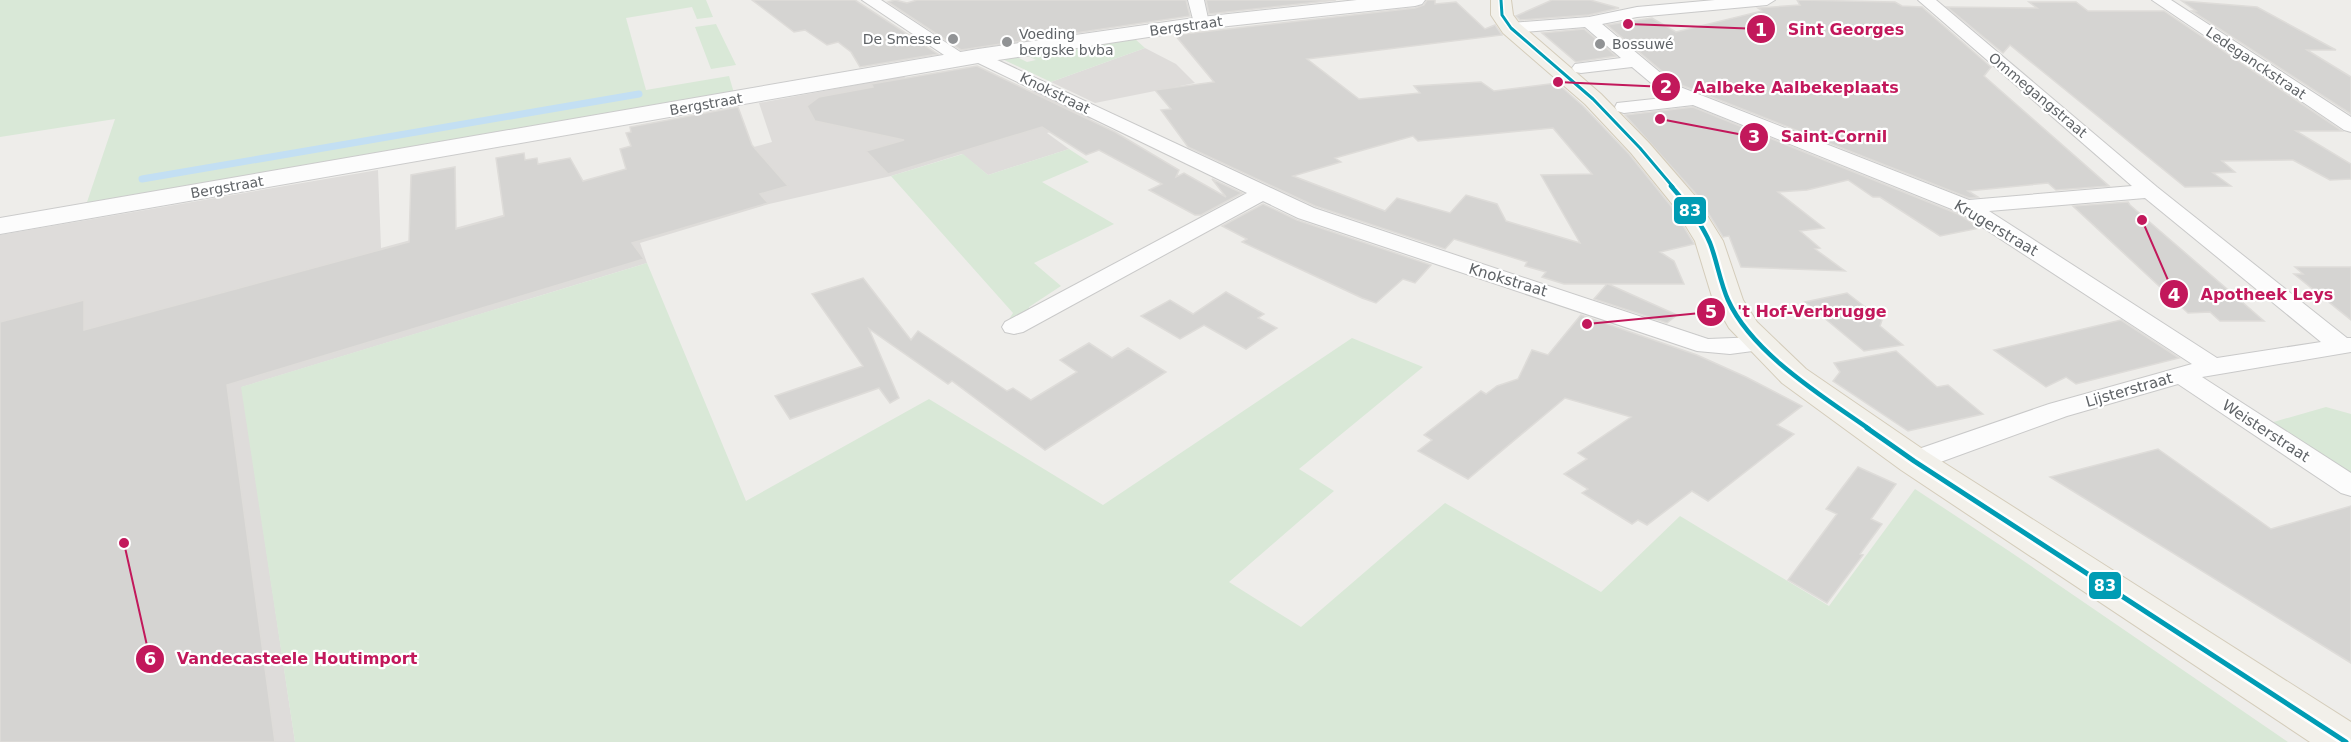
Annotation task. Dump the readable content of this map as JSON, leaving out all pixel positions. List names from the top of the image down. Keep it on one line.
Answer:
{"streets":{"street":["Bergstraat","Ledeganckstraat","Knokstraat","Ommegangstraat","Krugerstraat","Lijsterstraat","Weisterstraat"]},"crossings":[["Bergstraat","Knokstraat"],["Ommegangstraat","Lijsterstraat"],["Krugerstraat","Lijsterstraat"],["Lijsterstraat","Weisterstraat"]],"places":["Sint Georges","De Smesse","Voeding bergske bvba","Bossuwé","Aalbeke Aalbekeplaats","Saint-Cornil","Apotheek Leys","'t Hof-Verbrugge","Vandecasteele Houtimport"],"lines":["transit line 83"]}
